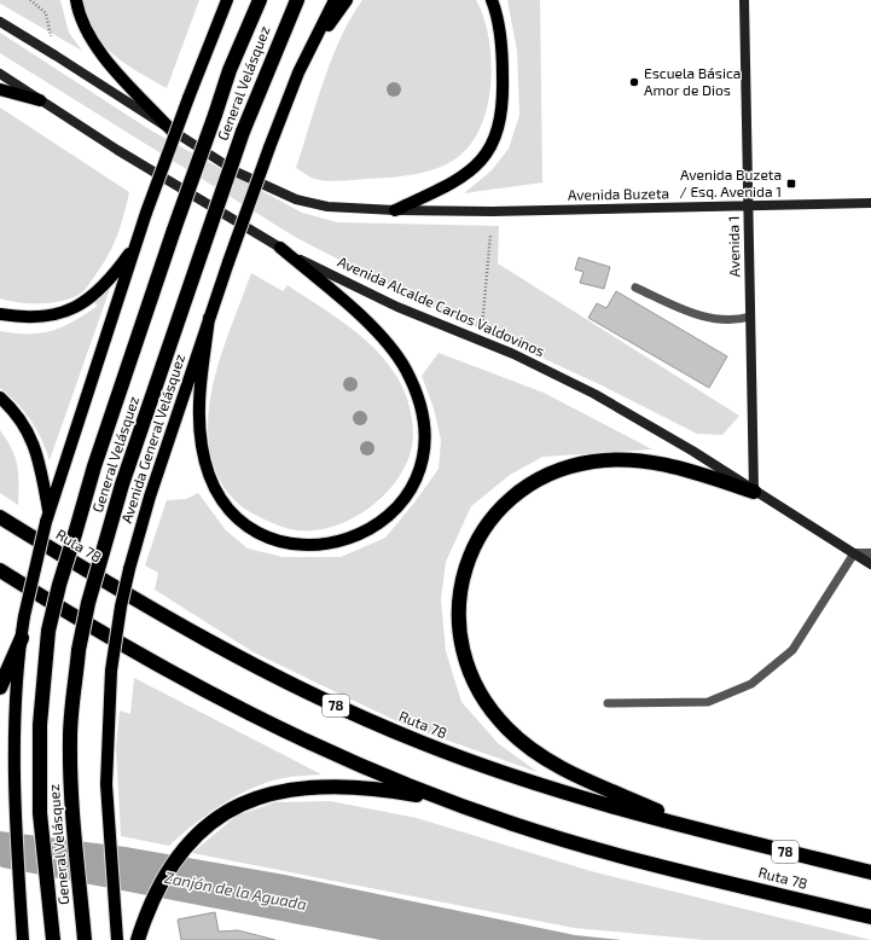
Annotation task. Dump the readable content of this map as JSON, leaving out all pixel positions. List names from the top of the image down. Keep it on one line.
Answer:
{"streets":{"highway":["General Velásquez","Ruta 78","78"],"main road":["Avenida Buzeta","Avenida 1","Avenida Alcalde Carlos Valdovinos","Avenida General Velásquez"]},"crossings":[["Avenida Buzeta","Avenida 1"],["Avenida 1","Avenida Alcalde Carlos Valdovinos"]],"water":["Zanjón de la Aguada"],"places":{"other":["Escuela Básica Amor de Dios"],"transit":["Avenida Buzeta / Esq. Avenida 1"]}}
